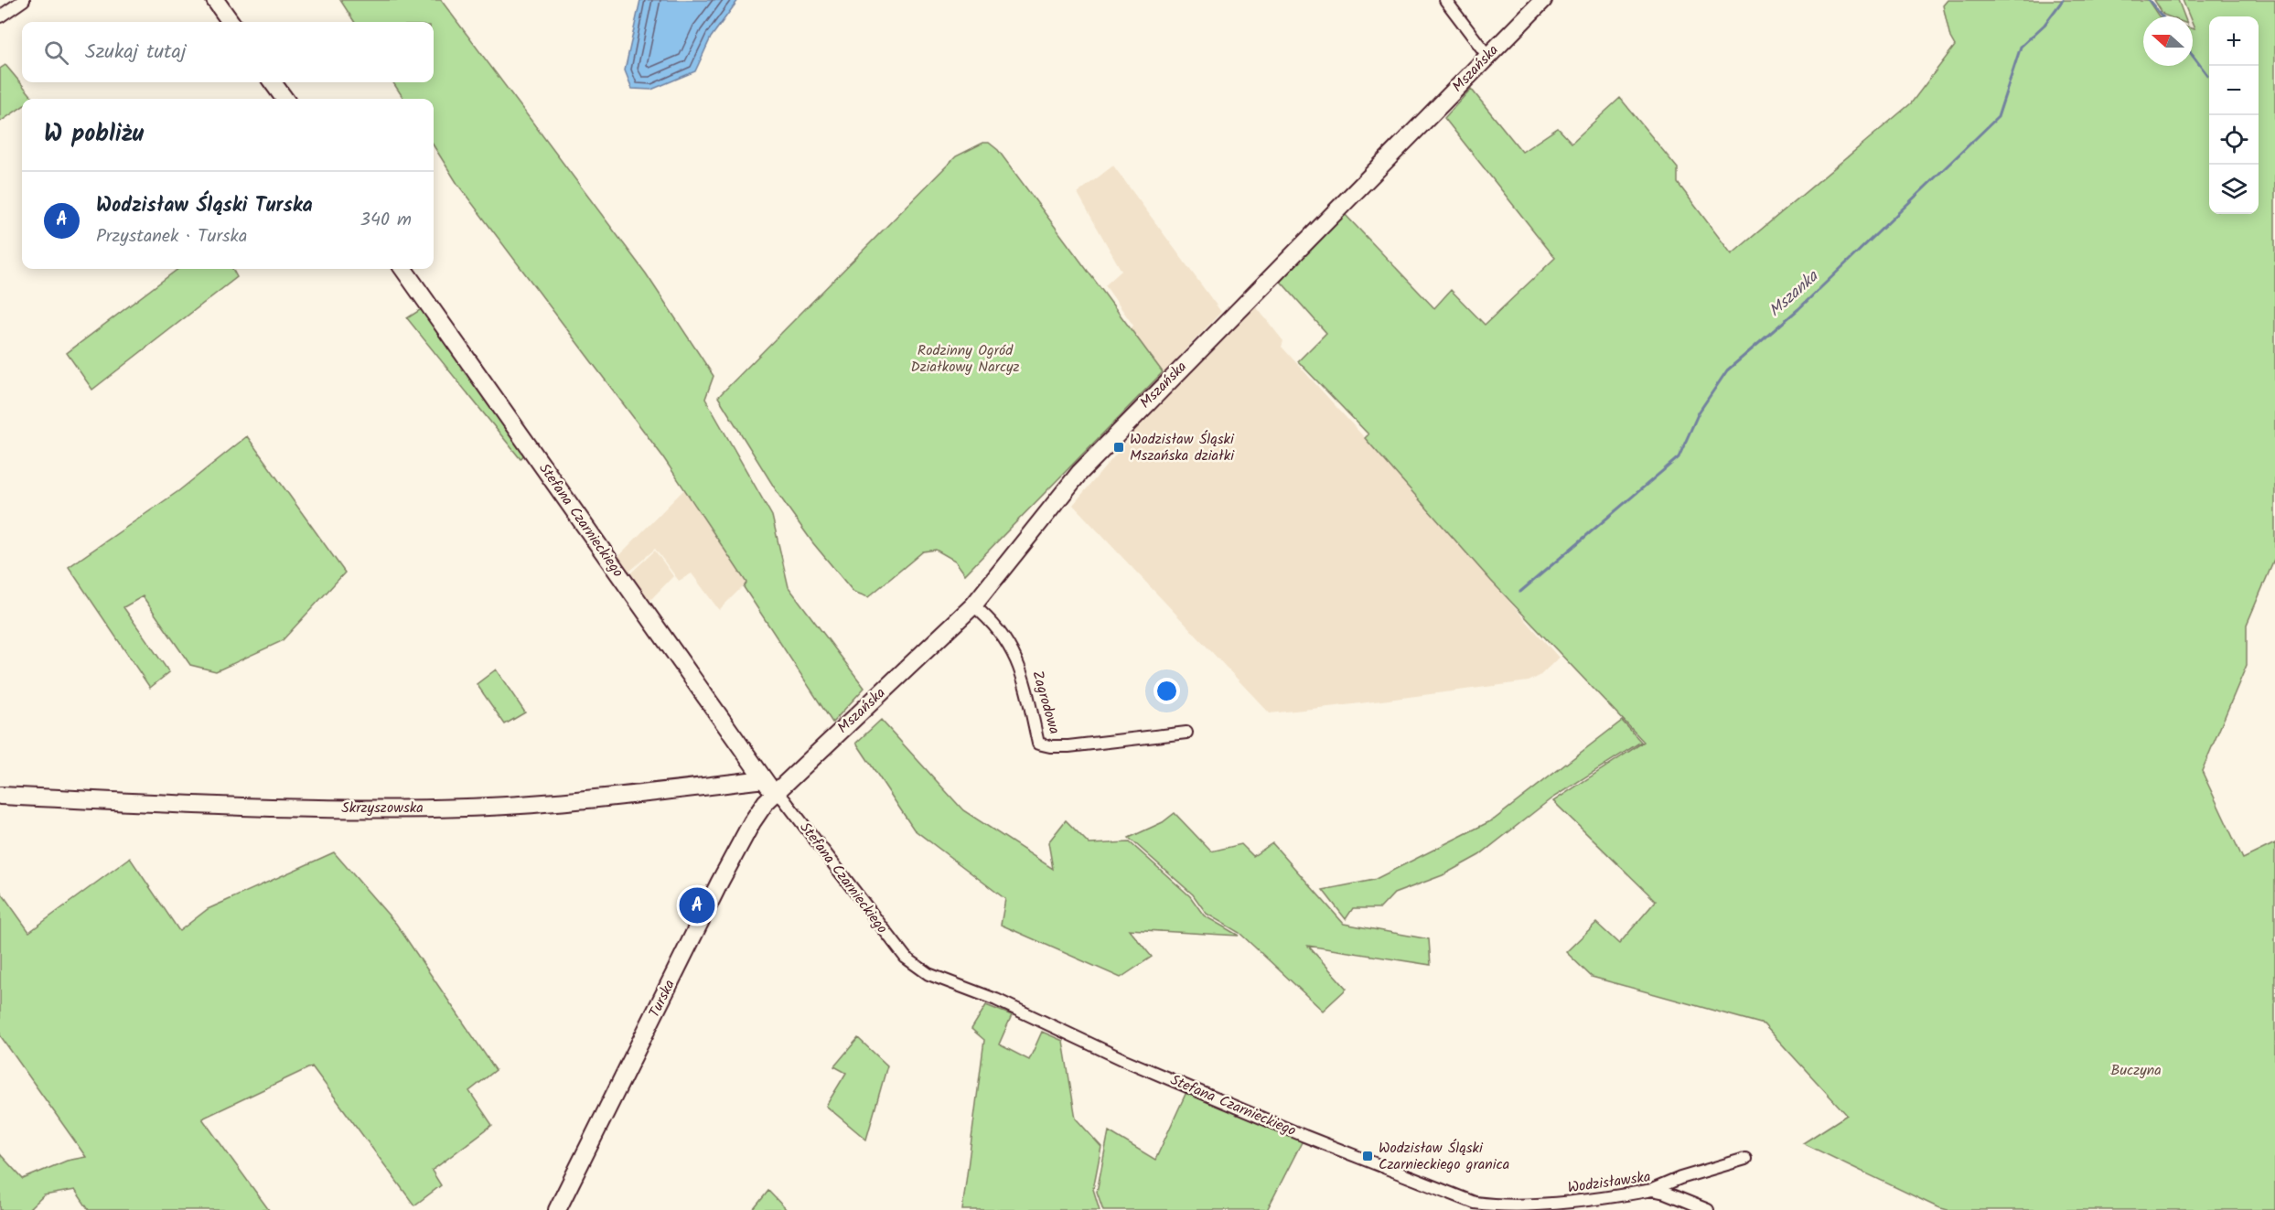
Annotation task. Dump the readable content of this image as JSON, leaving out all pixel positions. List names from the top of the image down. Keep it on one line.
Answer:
{"streets":{"street":["Mszańska","Stefana Czarnieckiego","Zagrodowa","Skrzyszowska","Turska","Wodzisławska"]},"crossings":[["Mszańska","Stefana Czarnieckiego"],["Mszańska","Zagrodowa"],["Mszańska","Skrzyszowska"],["Mszańska","Turska"],["Stefana Czarnieckiego","Skrzyszowska"],["Stefana Czarnieckiego","Turska"],["Stefana Czarnieckiego","Wodzisławska"],["Skrzyszowska","Turska"]],"water":["Mszanka"],"parks":["Rodzinny Ogród Działkowy Narcyz","Buczyna"],"places":{"transit":["Wodzisław Śląski Mszańska działki","Wodzisław Śląski Czarnieckiego granica"]},"north":"left","page":{"map_buttons":["+","−"],"search":"Szukaj tutaj","heading":"W pobliżu","list":[{"mark":"A","name":"Wodzisław Śląski Turska","note":"Przystanek · Turska","value":"340 m"}],"pins":"A"}}
